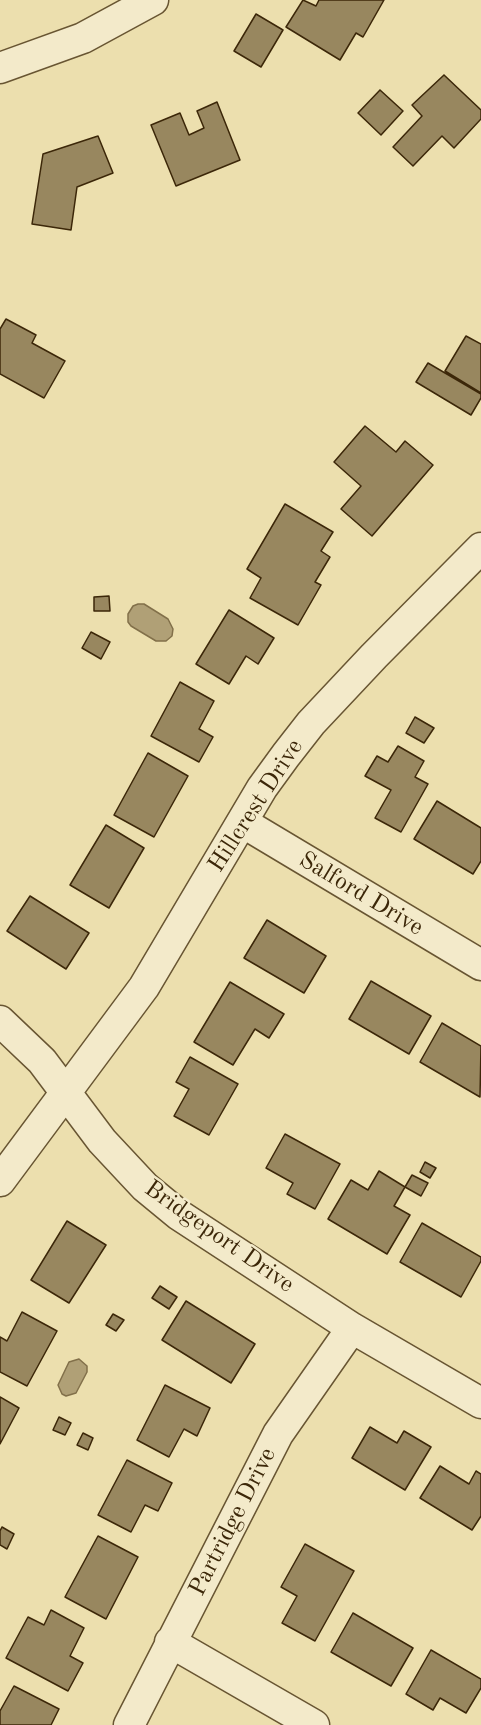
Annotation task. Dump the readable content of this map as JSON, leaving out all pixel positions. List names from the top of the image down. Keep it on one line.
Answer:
{"streets":{"street":["Hillcrest Drive","Salford Drive","Bridgeport Drive","Partridge Drive"]},"crossings":[["Hillcrest Drive","Salford Drive"],["Hillcrest Drive","Bridgeport Drive"],["Bridgeport Drive","Partridge Drive"]]}
